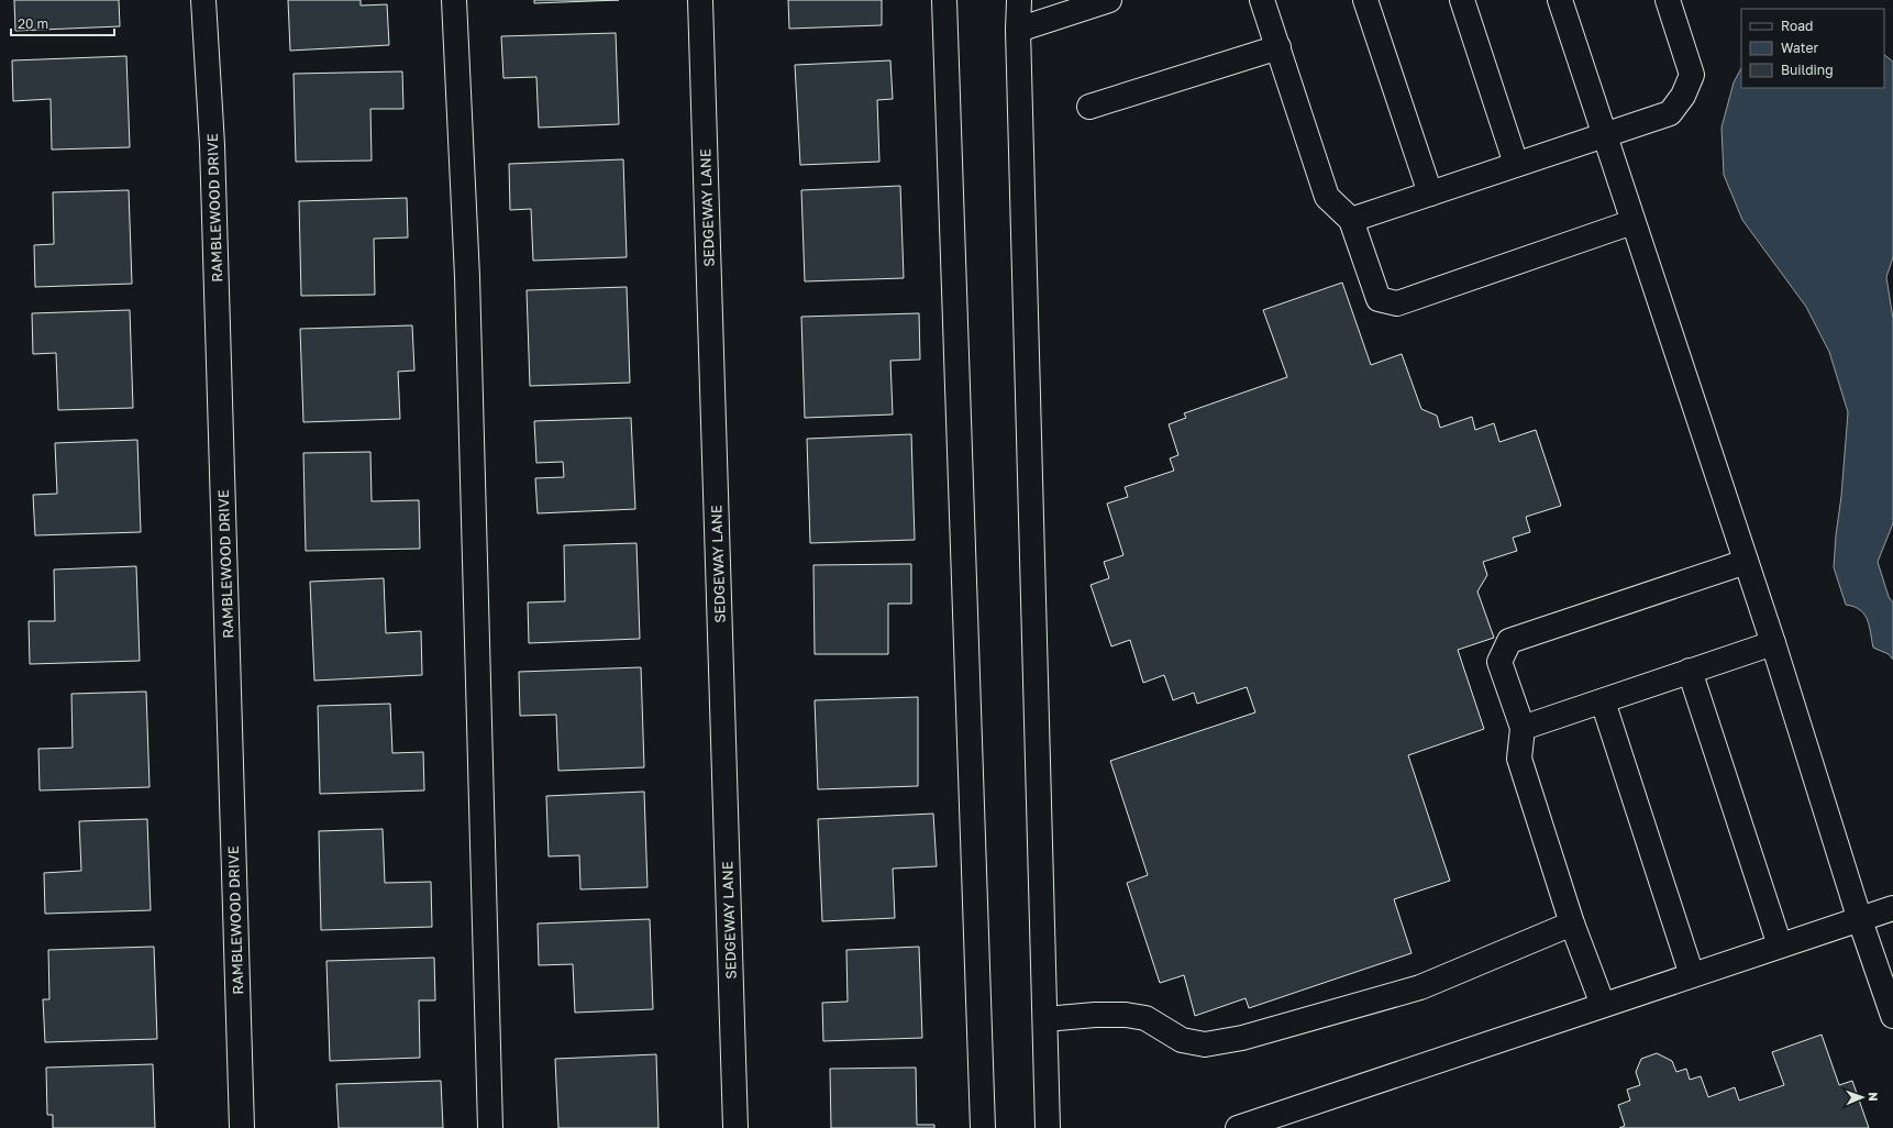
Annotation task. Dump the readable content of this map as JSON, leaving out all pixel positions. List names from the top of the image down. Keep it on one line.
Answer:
{"streets":{"street":["RAMBLEWOOD DRIVE","SEDGEWAY LANE"]},"legend":["Road","Water","Building"],"scale_bar":"20 m","north":"right"}
